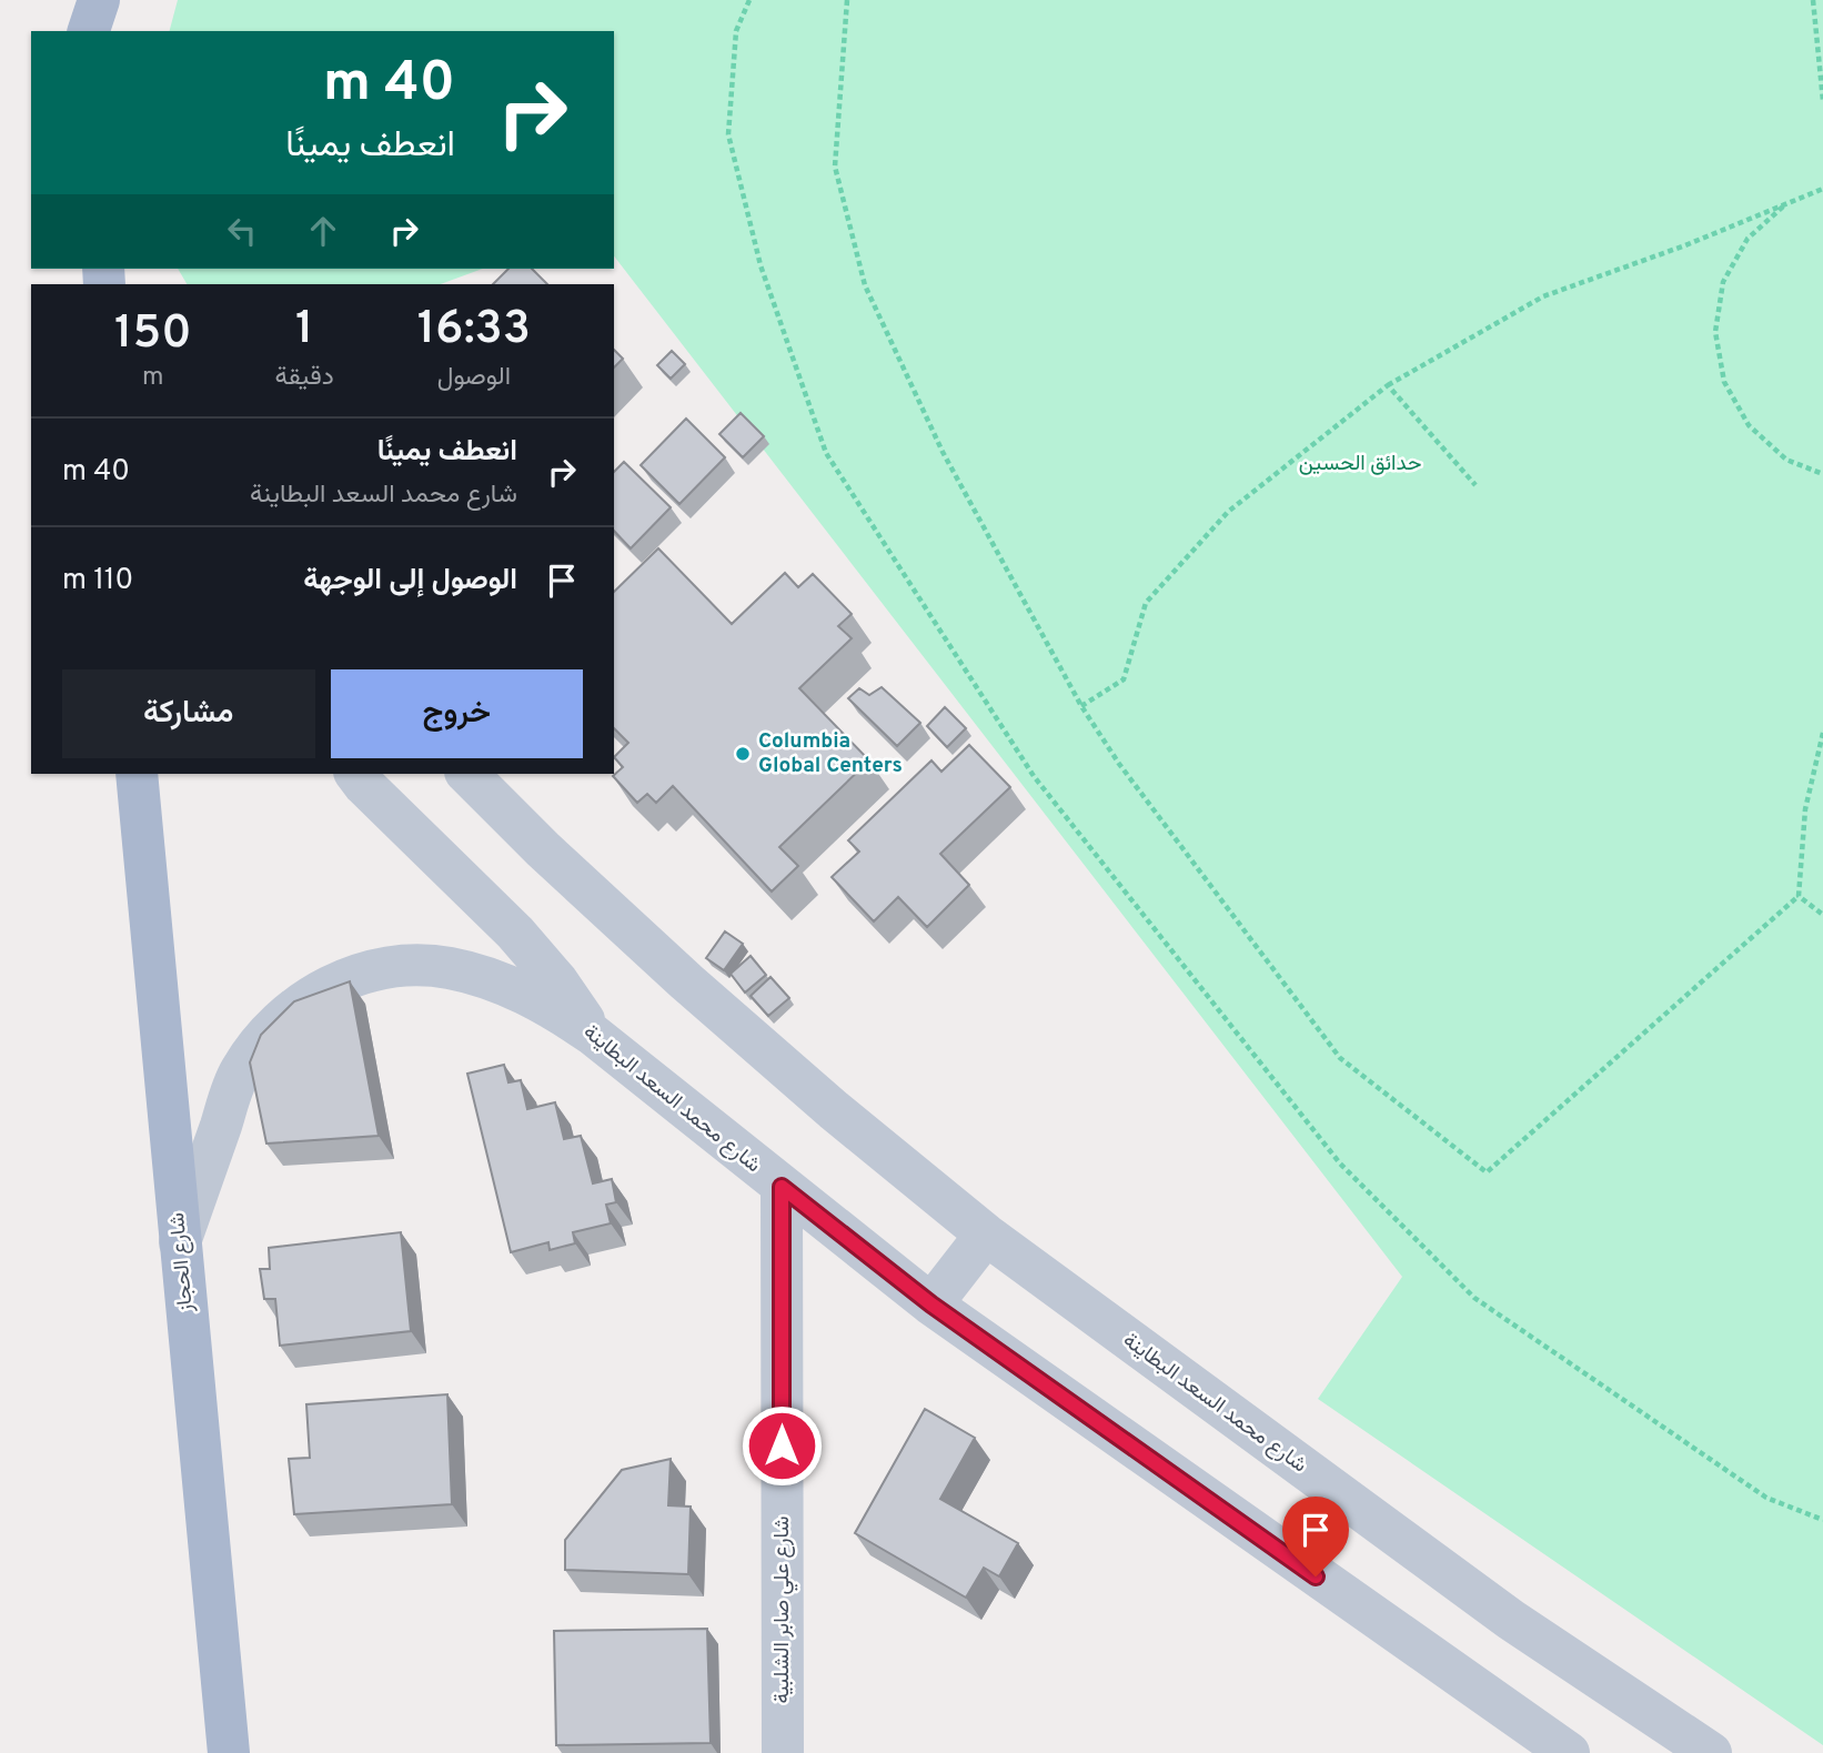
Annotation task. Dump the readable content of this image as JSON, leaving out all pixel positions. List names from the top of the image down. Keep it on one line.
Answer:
{"streets":{"main road":["شارع الحجاز"],"street":["شارع محمد السعد البطاينة","شارع علي صابر الشلبية"]},"crossings":[["شارع محمد السعد البطاينة","شارع الحجاز"],["شارع محمد السعد البطاينة","شارع علي صابر الشلبية"]],"parks":["حدائق الحسين"],"places":["Columbia Global Centers"],"page":{"turn":["40 m","انعطف يمينًا"],"eta":["16:33","الوصول","1","دقيقة","150","m"],"list":[{"name":"انعطف يمينًا","note":"شارع محمد السعد البطاينة","value":"40 m"},{"name":"الوصول إلى الوجهة","value":"110 m"}],"buttons":["خروج","مشاركة"]}}
